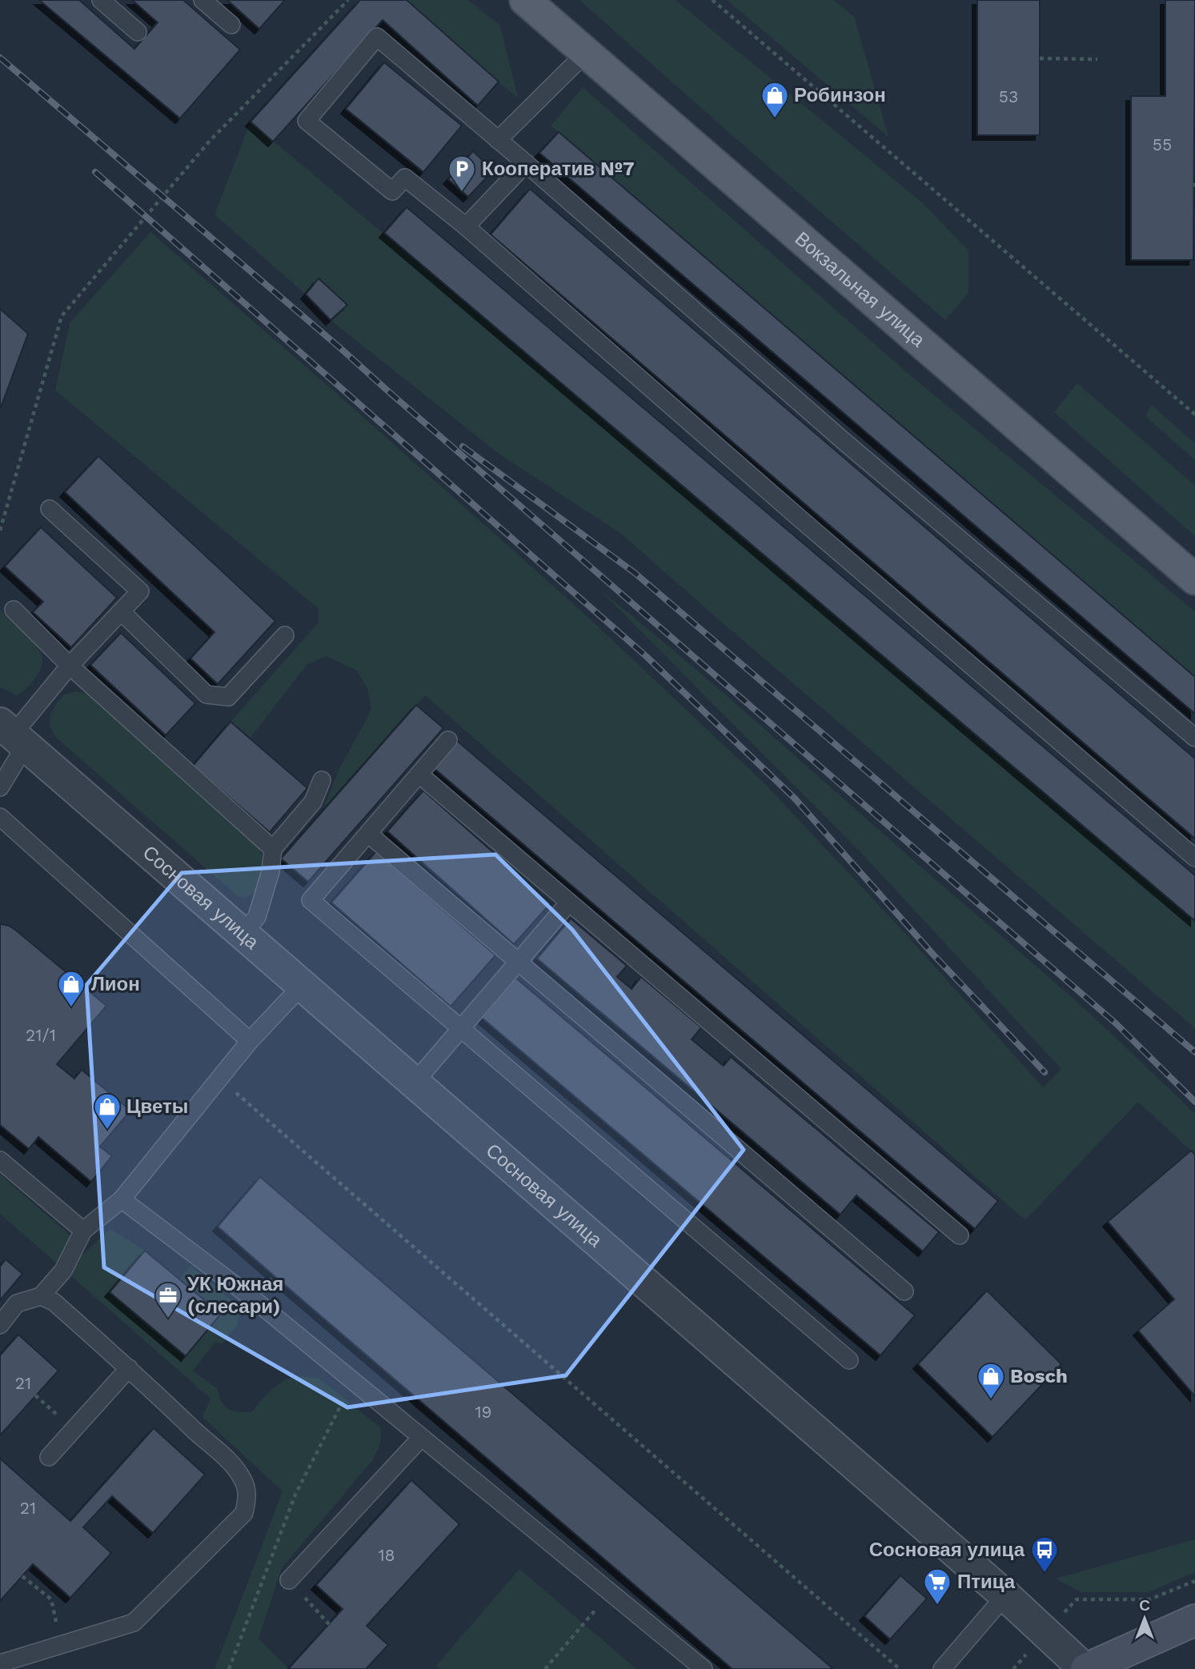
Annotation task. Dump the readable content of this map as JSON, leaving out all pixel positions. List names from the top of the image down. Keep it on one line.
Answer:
{"streets":{"main road":["Вокзальная улица"],"street":["Сосновая улица"]},"places":{"shop":["Робинзон","Лион","Цветы","Bosch"],"parking":["Кооператив №7"],"office":["УК Южная (слесари)"],"bus stop":["Сосновая улица"],"supermarket":["Птица"]},"house_numbers":["53","55","21/1","21","19","21","18"],"north":"top"}
